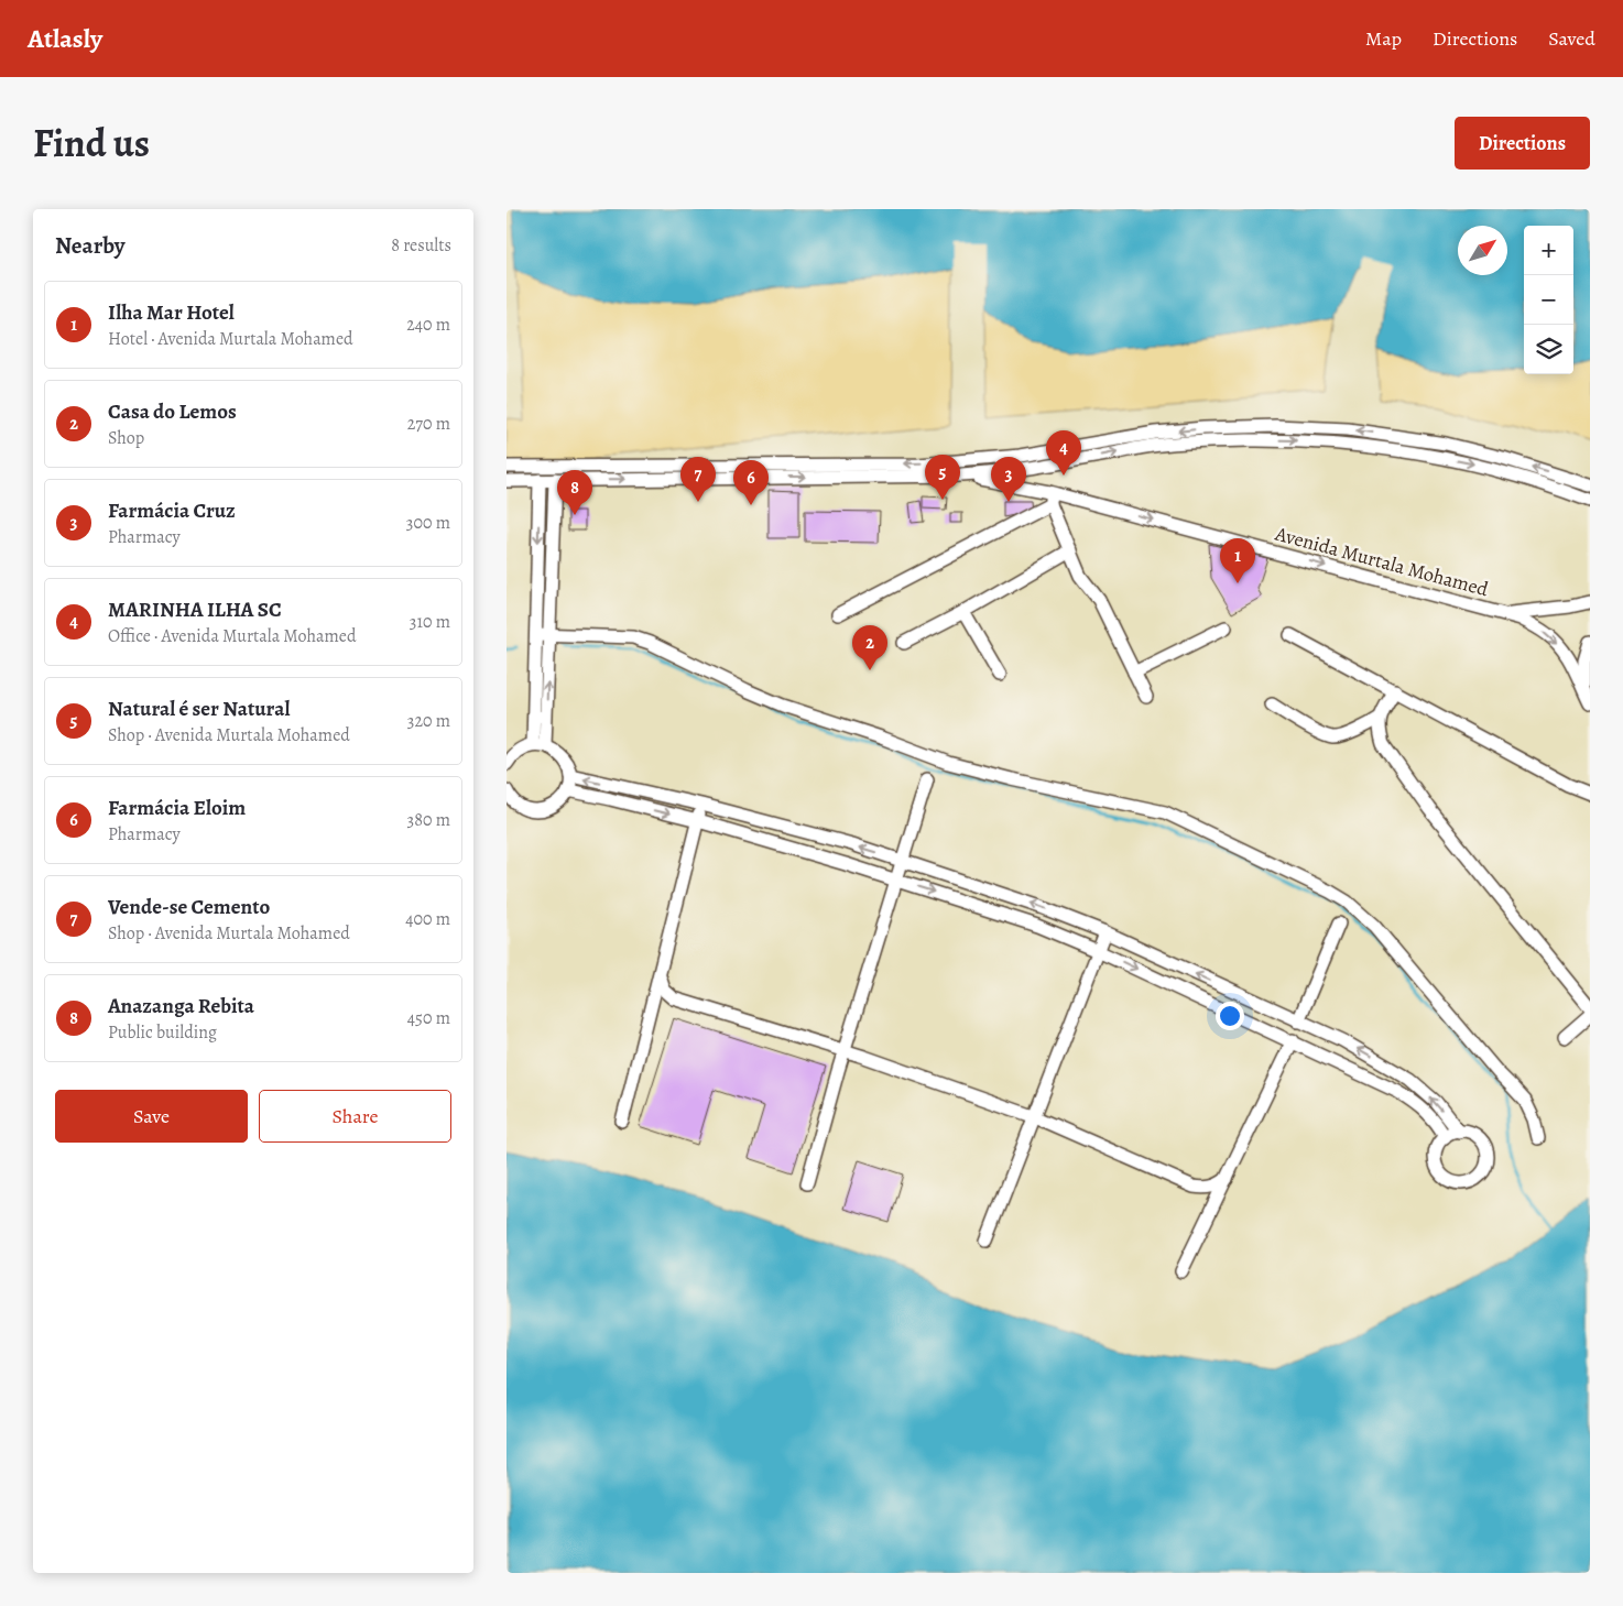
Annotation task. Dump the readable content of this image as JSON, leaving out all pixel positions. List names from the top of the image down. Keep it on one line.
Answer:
{"streets":{"street":["Avenida Murtala Mohamed"]},"north":"top right","page":{"header":"Atlasly","nav":["Map","Directions","Saved"],"title":"Find us","buttons":["Directions",["Save","Share"]],"heading":["Nearby","8 results"],"map_buttons":["+","−"],"list":[{"mark":"1","name":"Ilha Mar Hotel","note":"Hotel · Avenida Murtala Mohamed","value":"240 m"},{"mark":"2","name":"Casa do Lemos","note":"Shop","value":"270 m"},{"mark":"3","name":"Farmácia Cruz","note":"Pharmacy","value":"300 m"},{"mark":"4","name":"MARINHA ILHA SC","note":"Office · Avenida Murtala Mohamed","value":"310 m"},{"mark":"5","name":"Natural é ser Natural","note":"Shop · Avenida Murtala Mohamed","value":"320 m"},{"mark":"6","name":"Farmácia Eloim","note":"Pharmacy","value":"380 m"},{"mark":"7","name":"Vende-se Cemento","note":"Shop · Avenida Murtala Mohamed","value":"400 m"},{"mark":"8","name":"Anazanga Rebita","note":"Public building","value":"450 m"}],"pins":["4","5","3","7","6","8","1","2"]}}
